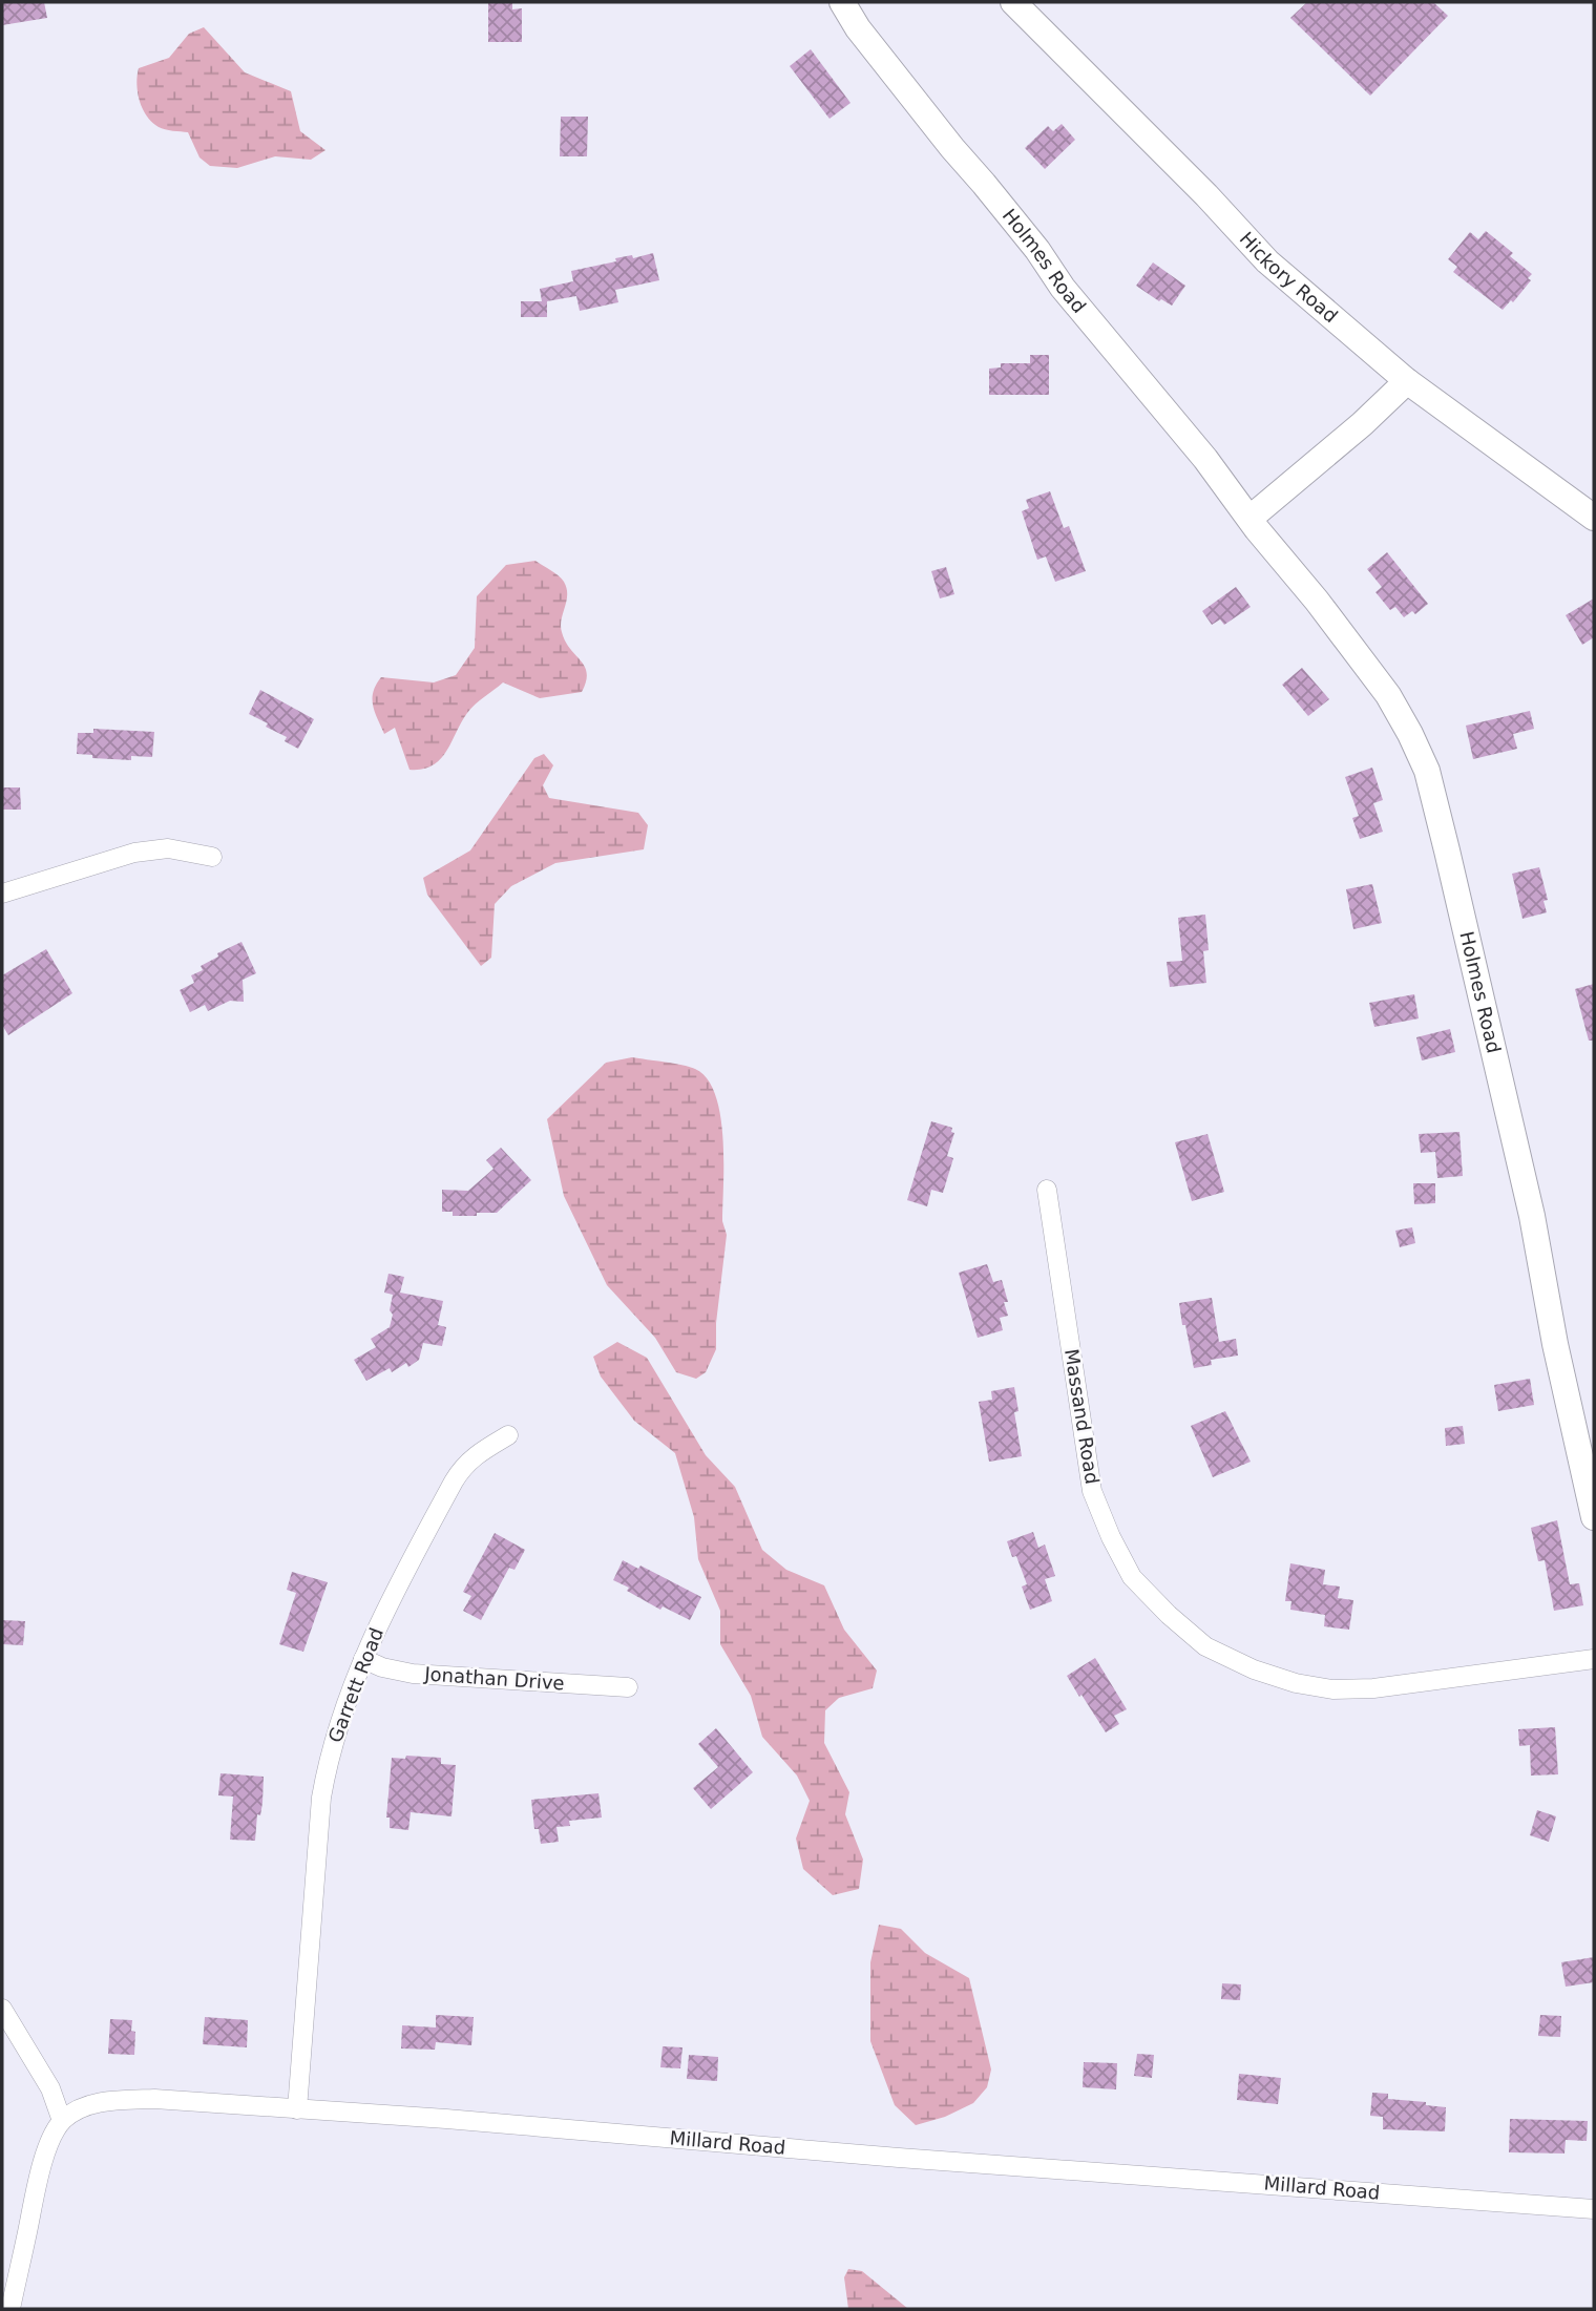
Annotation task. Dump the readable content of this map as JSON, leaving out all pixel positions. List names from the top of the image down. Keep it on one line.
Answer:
{"streets":{"street":["Holmes Road","Hickory Road","Massand Road","Jonathan Drive","Garrett Road","Millard Road"]},"crossings":[["Jonathan Drive","Garrett Road"],["Garrett Road","Millard Road"]]}
